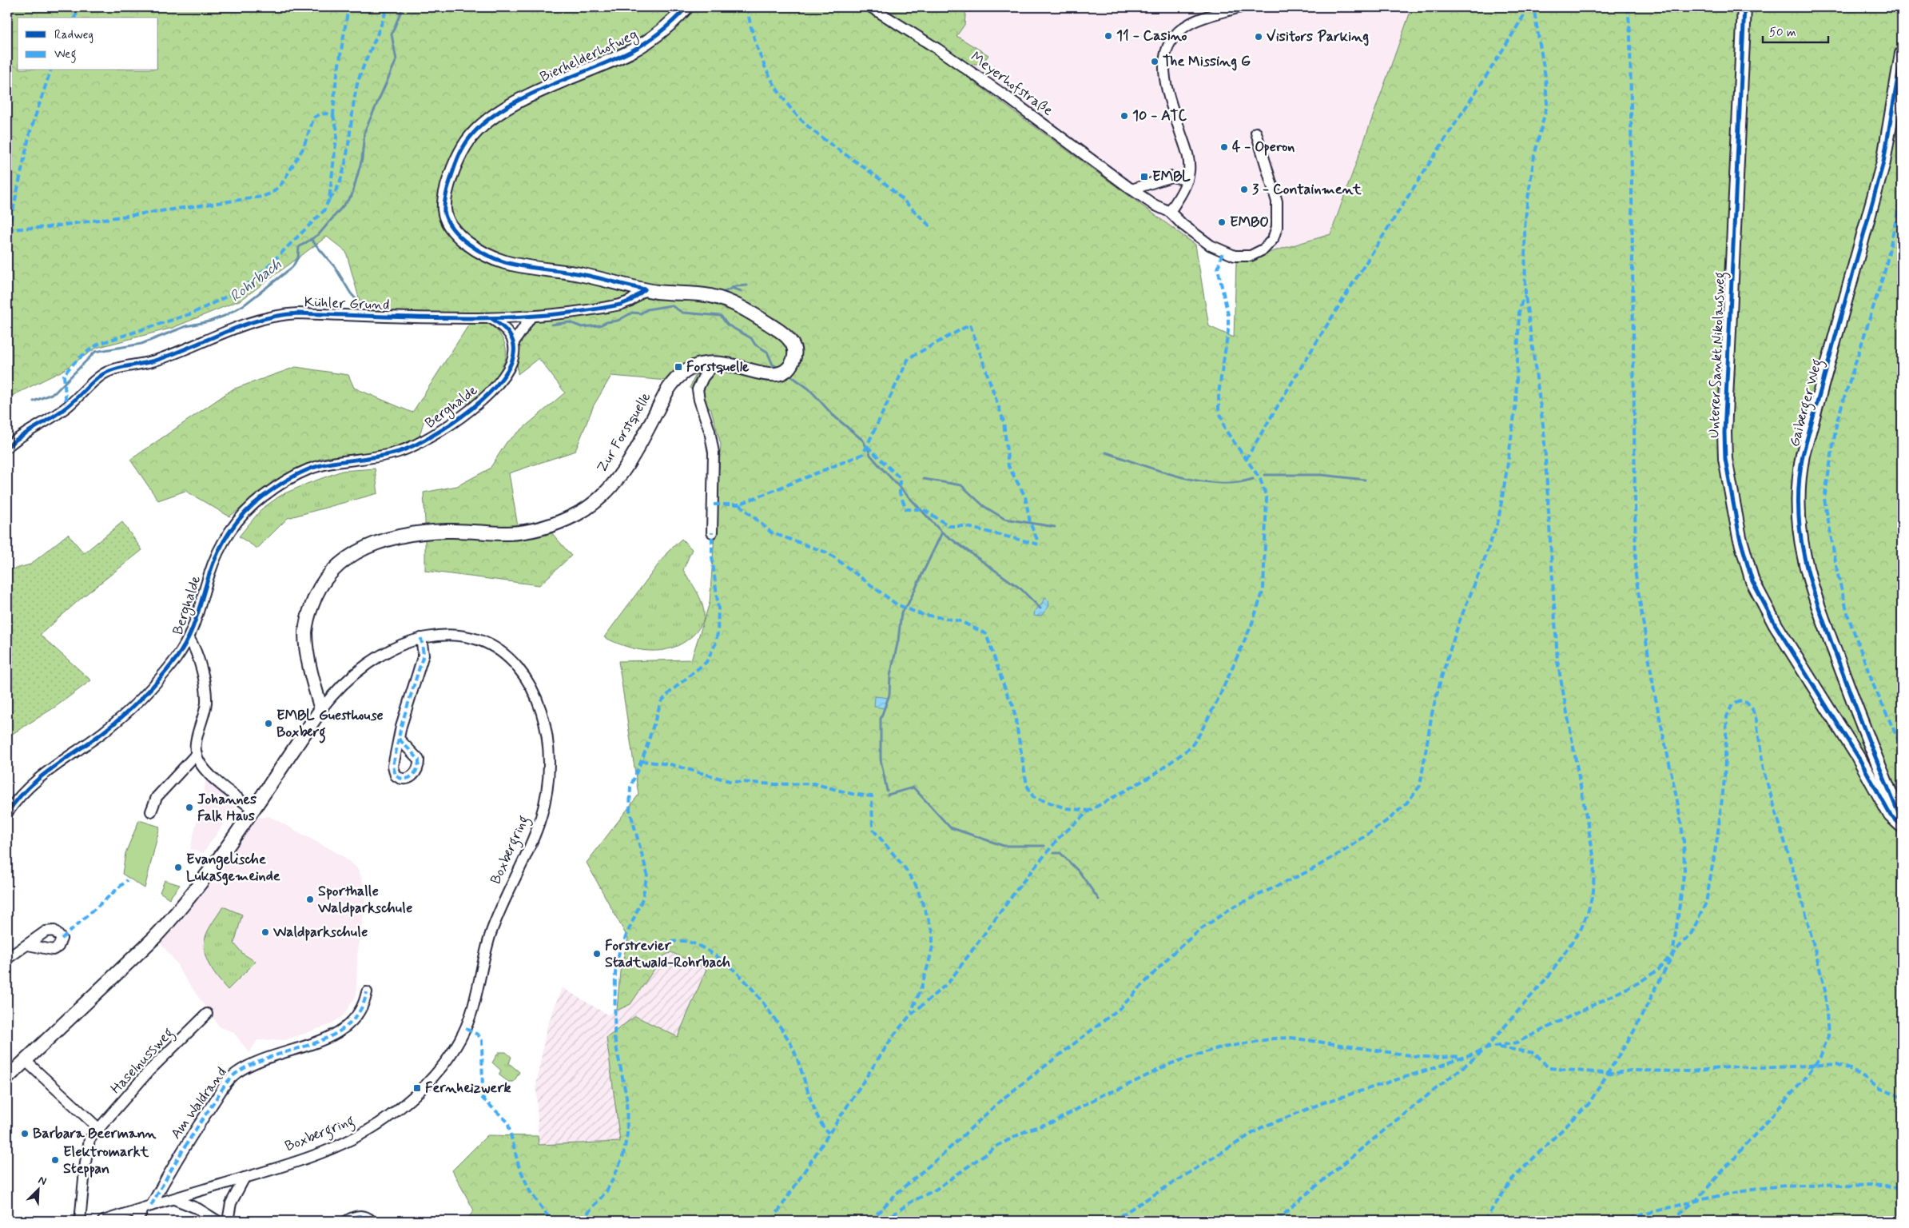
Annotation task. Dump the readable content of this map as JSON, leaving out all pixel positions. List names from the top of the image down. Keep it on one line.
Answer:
{"streets":{"street":["Bierhelderhofweg","Meyerhofstraße","Kühler Grund","Unterer Sankt Nikolausweg","Gaiberger Weg","Berghalde","Zur Forstquelle","Boxbergring","Haselnussweg","Am Waldrand"]},"crossings":[["Bierhelderhofweg","Kühler Grund"],["Bierhelderhofweg","Zur Forstquelle"],["Kühler Grund","Zur Forstquelle"],["Zur Forstquelle","Boxbergring"],["Boxbergring","Am Waldrand"]],"water":["Rohrbach"],"places":{"other":["11 - Casino","Visitors Parking","The Missing G","10 - ATC","4 - Operon","3 - Containment","EMBO","EMBL Guesthouse Boxberg","Johannes Falk Haus","Evangelische Lukasgemeinde","Sporthalle Waldparkschule","Waldparkschule","Forstrevier Stadtwald-Rohrbach","Barbara Beermann","Elektromarkt Steppan"],"transit":["EMBL","Forstquelle","Fernheizwerk"]},"legend":["Radweg","Weg"],"scale_bar":"50 m","north":"top right"}
